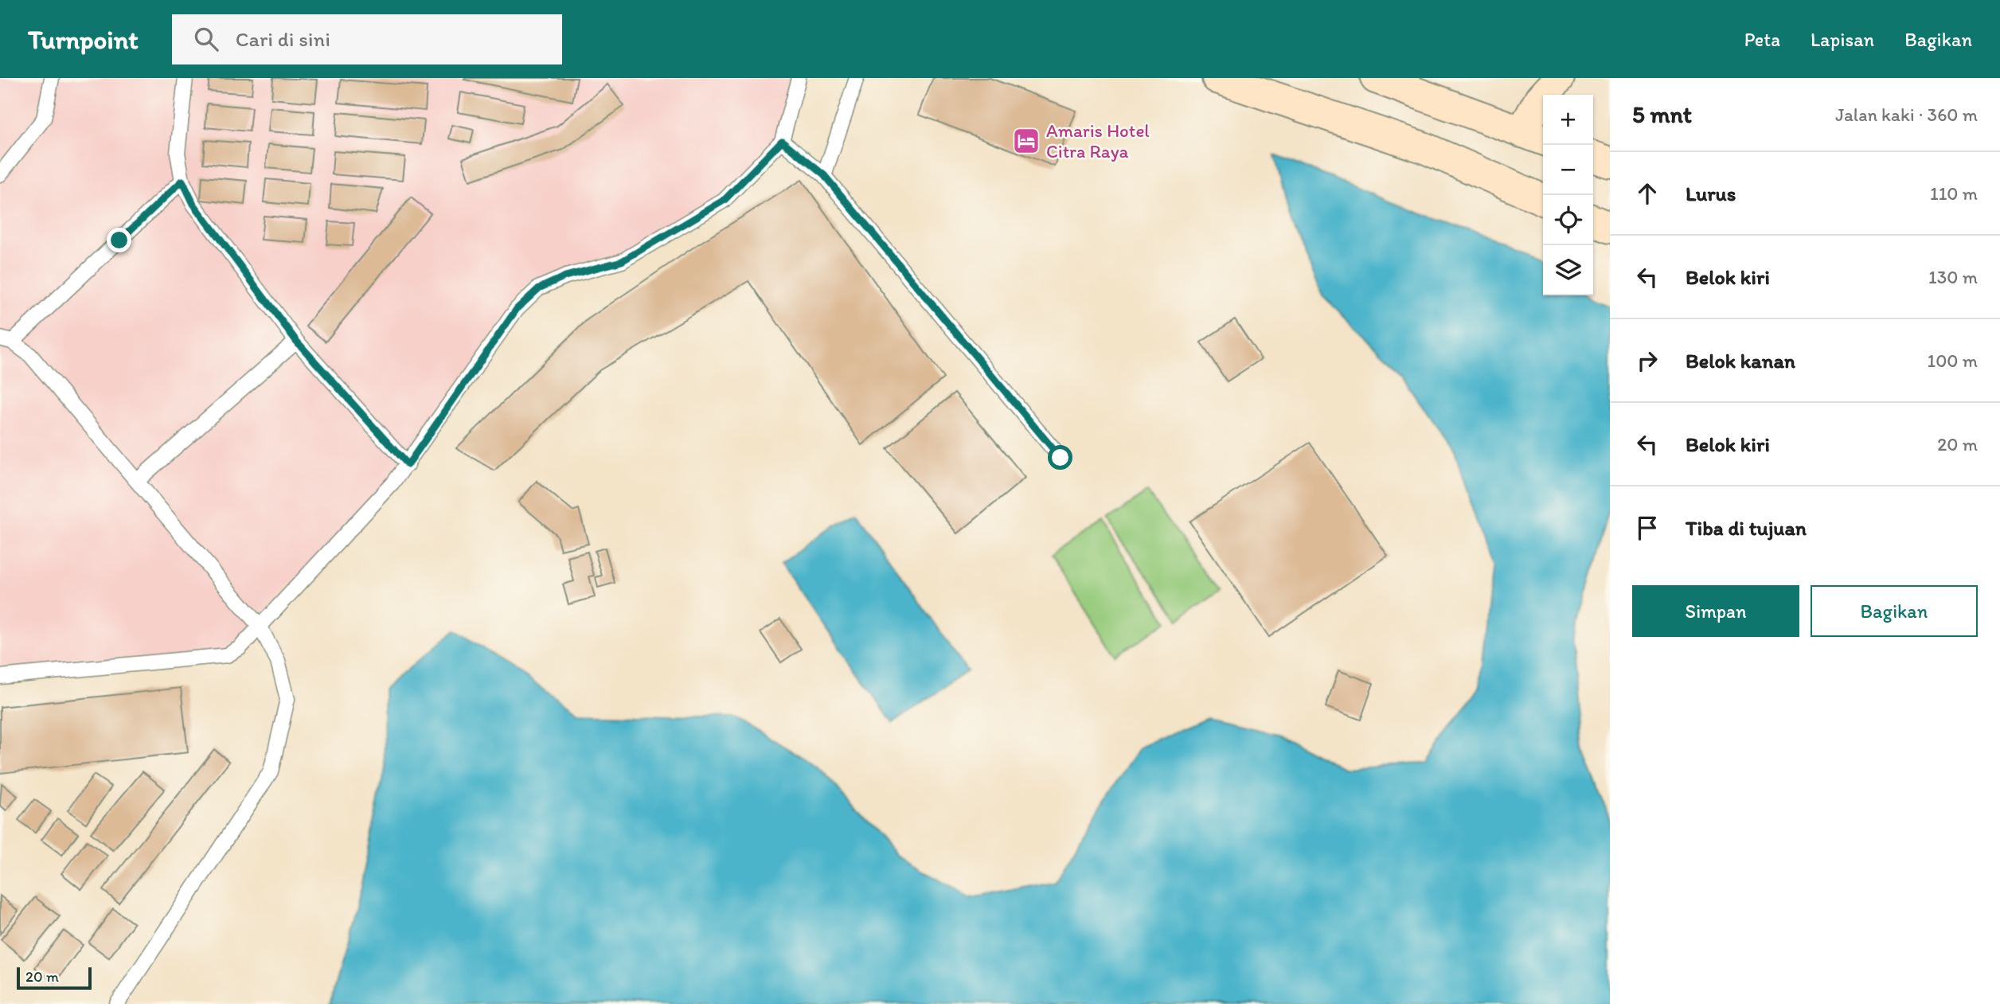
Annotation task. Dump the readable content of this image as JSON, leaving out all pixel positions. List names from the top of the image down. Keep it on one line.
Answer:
{"places":{"hotel":["Amaris Hotel Citra Raya"]},"scale_bar":"20 m","page":{"header":"Turnpoint","search":"Cari di sini","nav":["Peta","Lapisan","Bagikan"],"heading":["5 mnt","Jalan kaki · 360 m"],"map_buttons":["+","−"],"list":[["Lurus","110 m"],["Belok kiri","130 m"],["Belok kanan","100 m"],["Belok kiri","20 m"],"Tiba di tujuan"],"buttons":["Simpan","Bagikan"],"scale":"20 m"}}
